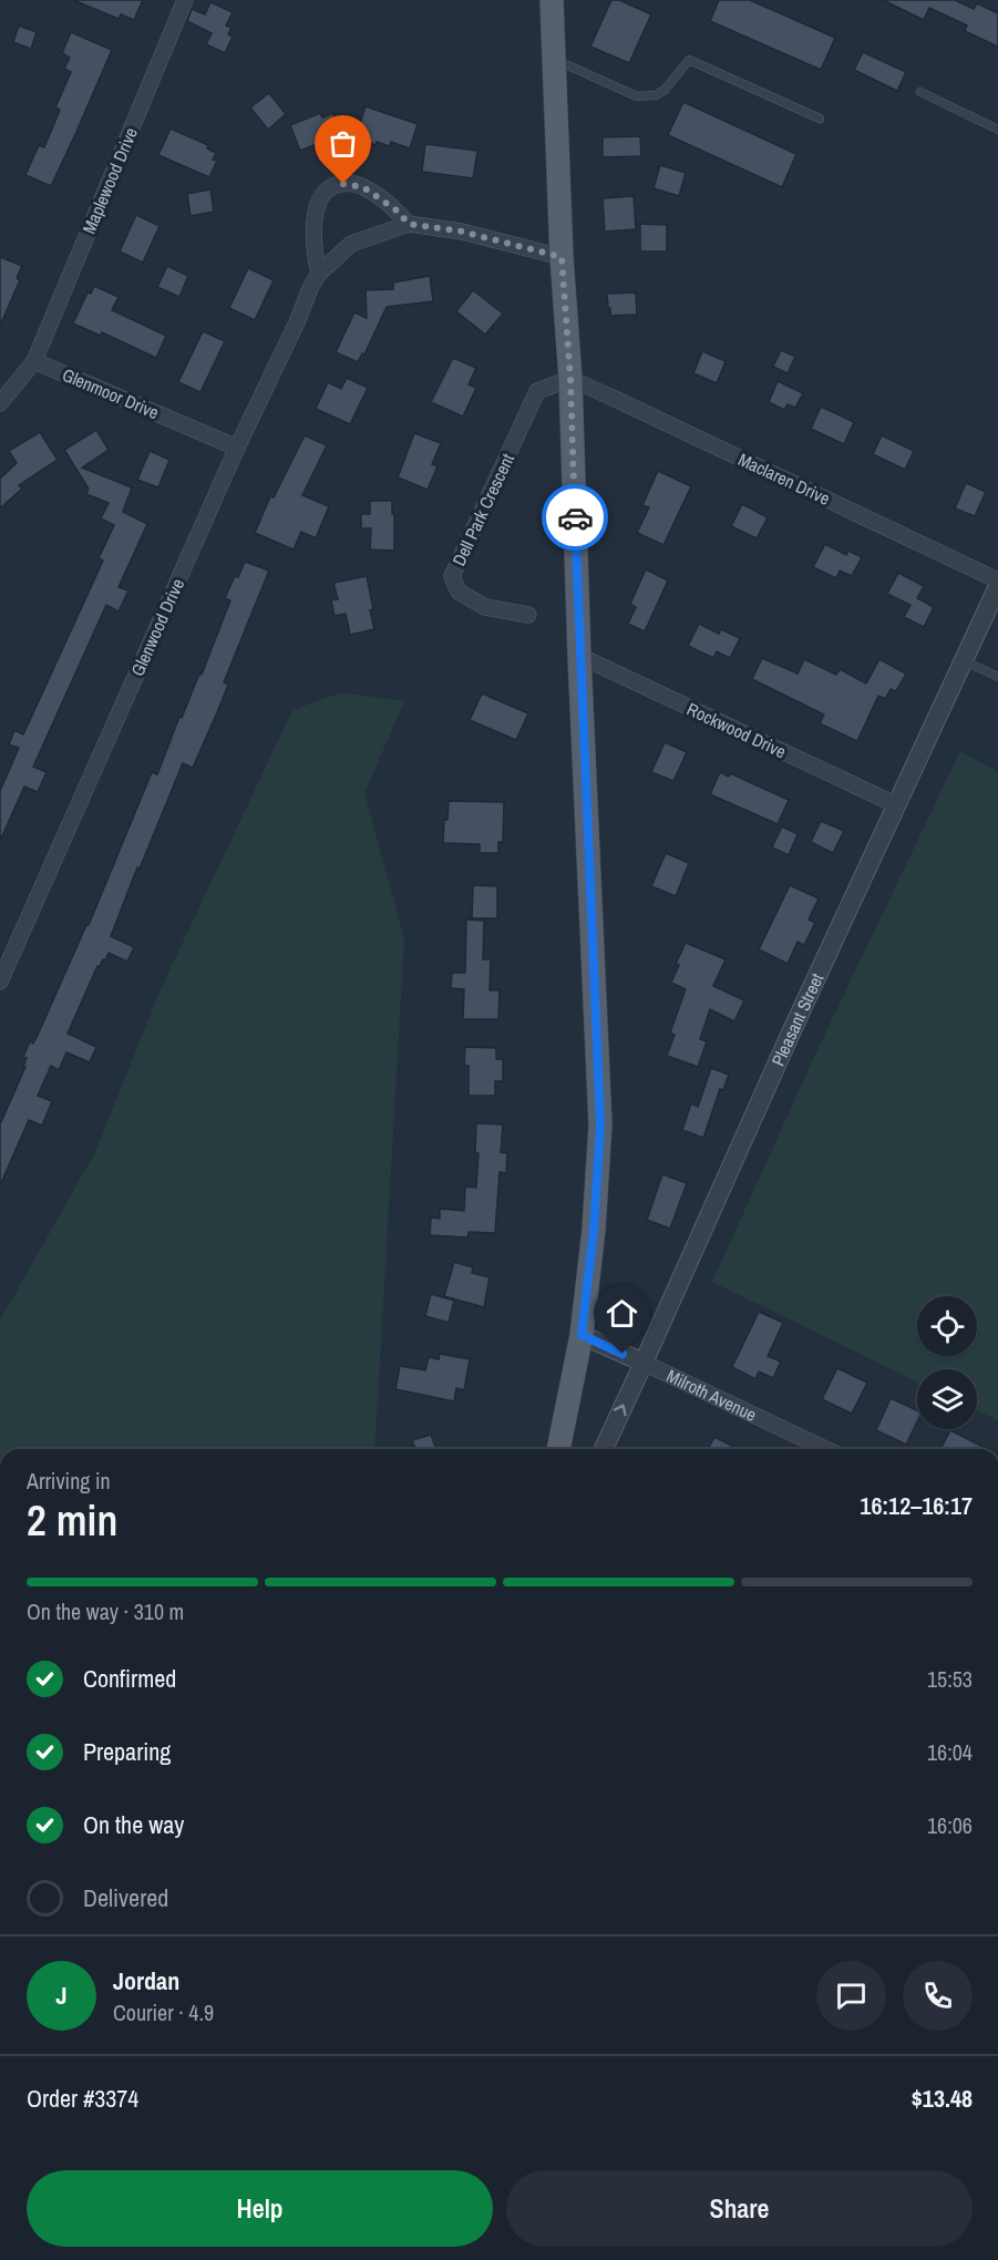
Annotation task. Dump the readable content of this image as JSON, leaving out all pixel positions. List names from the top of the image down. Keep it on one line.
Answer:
{"streets":{"street":["Maplewood Drive","Glenmoor Drive","Maclaren Drive","Dell Park Crescent","Glenwood Drive","Rockwood Drive","Pleasant Street","Milroth Avenue"]},"crossings":[["Maplewood Drive","Glenmoor Drive"],["Glenmoor Drive","Glenwood Drive"],["Maclaren Drive","Dell Park Crescent"],["Rockwood Drive","Pleasant Street"],["Pleasant Street","Milroth Avenue"]],"page":{"heading":["2 min","Arriving in","16:12–16:17"],"panel":["Jordan","Courier · 4.9","Order #3374","$13.48"],"bar":"On the way · 310 m","list":[["Confirmed","15:53"],["Preparing","16:04"],["On the way","16:06"],"Delivered"],"round":"J","buttons":["Help","Share"]}}
